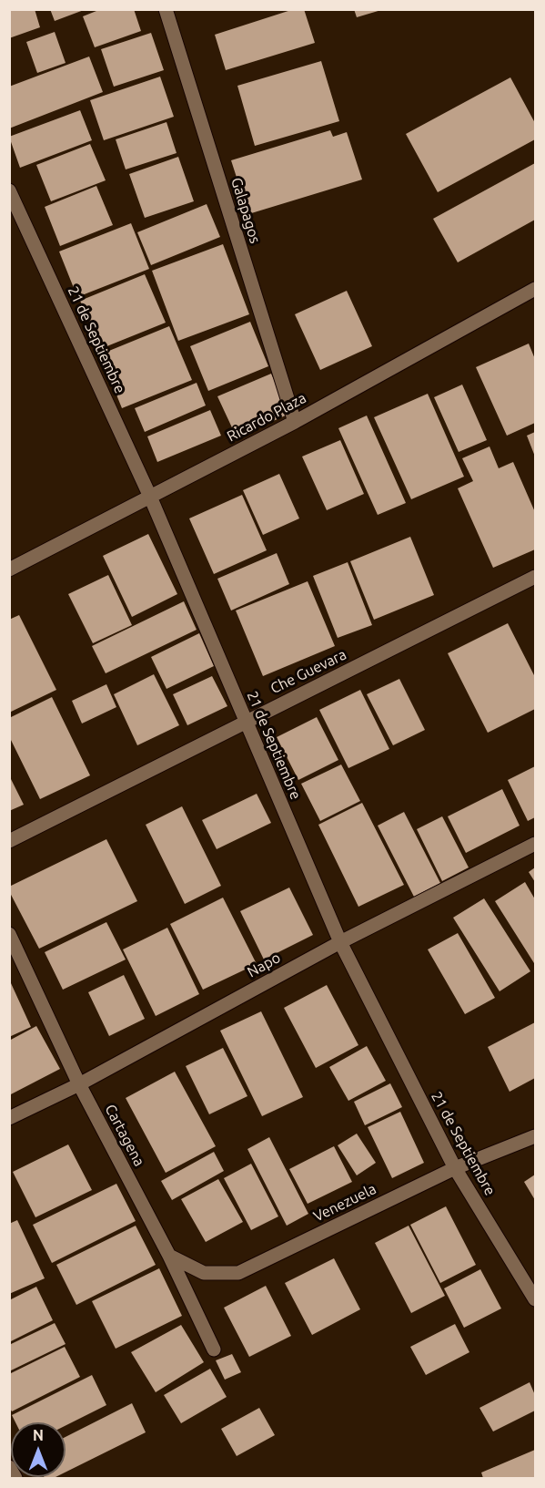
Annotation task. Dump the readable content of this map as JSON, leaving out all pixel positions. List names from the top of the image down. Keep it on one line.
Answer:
{"streets":{"street":["Galapagos","21 de Septiembre","Ricardo Plaza","Che Guevara","Napo","Cartagena","Venezuela"]},"crossings":[["Galapagos","Ricardo Plaza"],["21 de Septiembre","Ricardo Plaza"],["21 de Septiembre","Che Guevara"],["21 de Septiembre","Napo"],["21 de Septiembre","Venezuela"],["Napo","Cartagena"],["Cartagena","Venezuela"]],"north":"top"}
